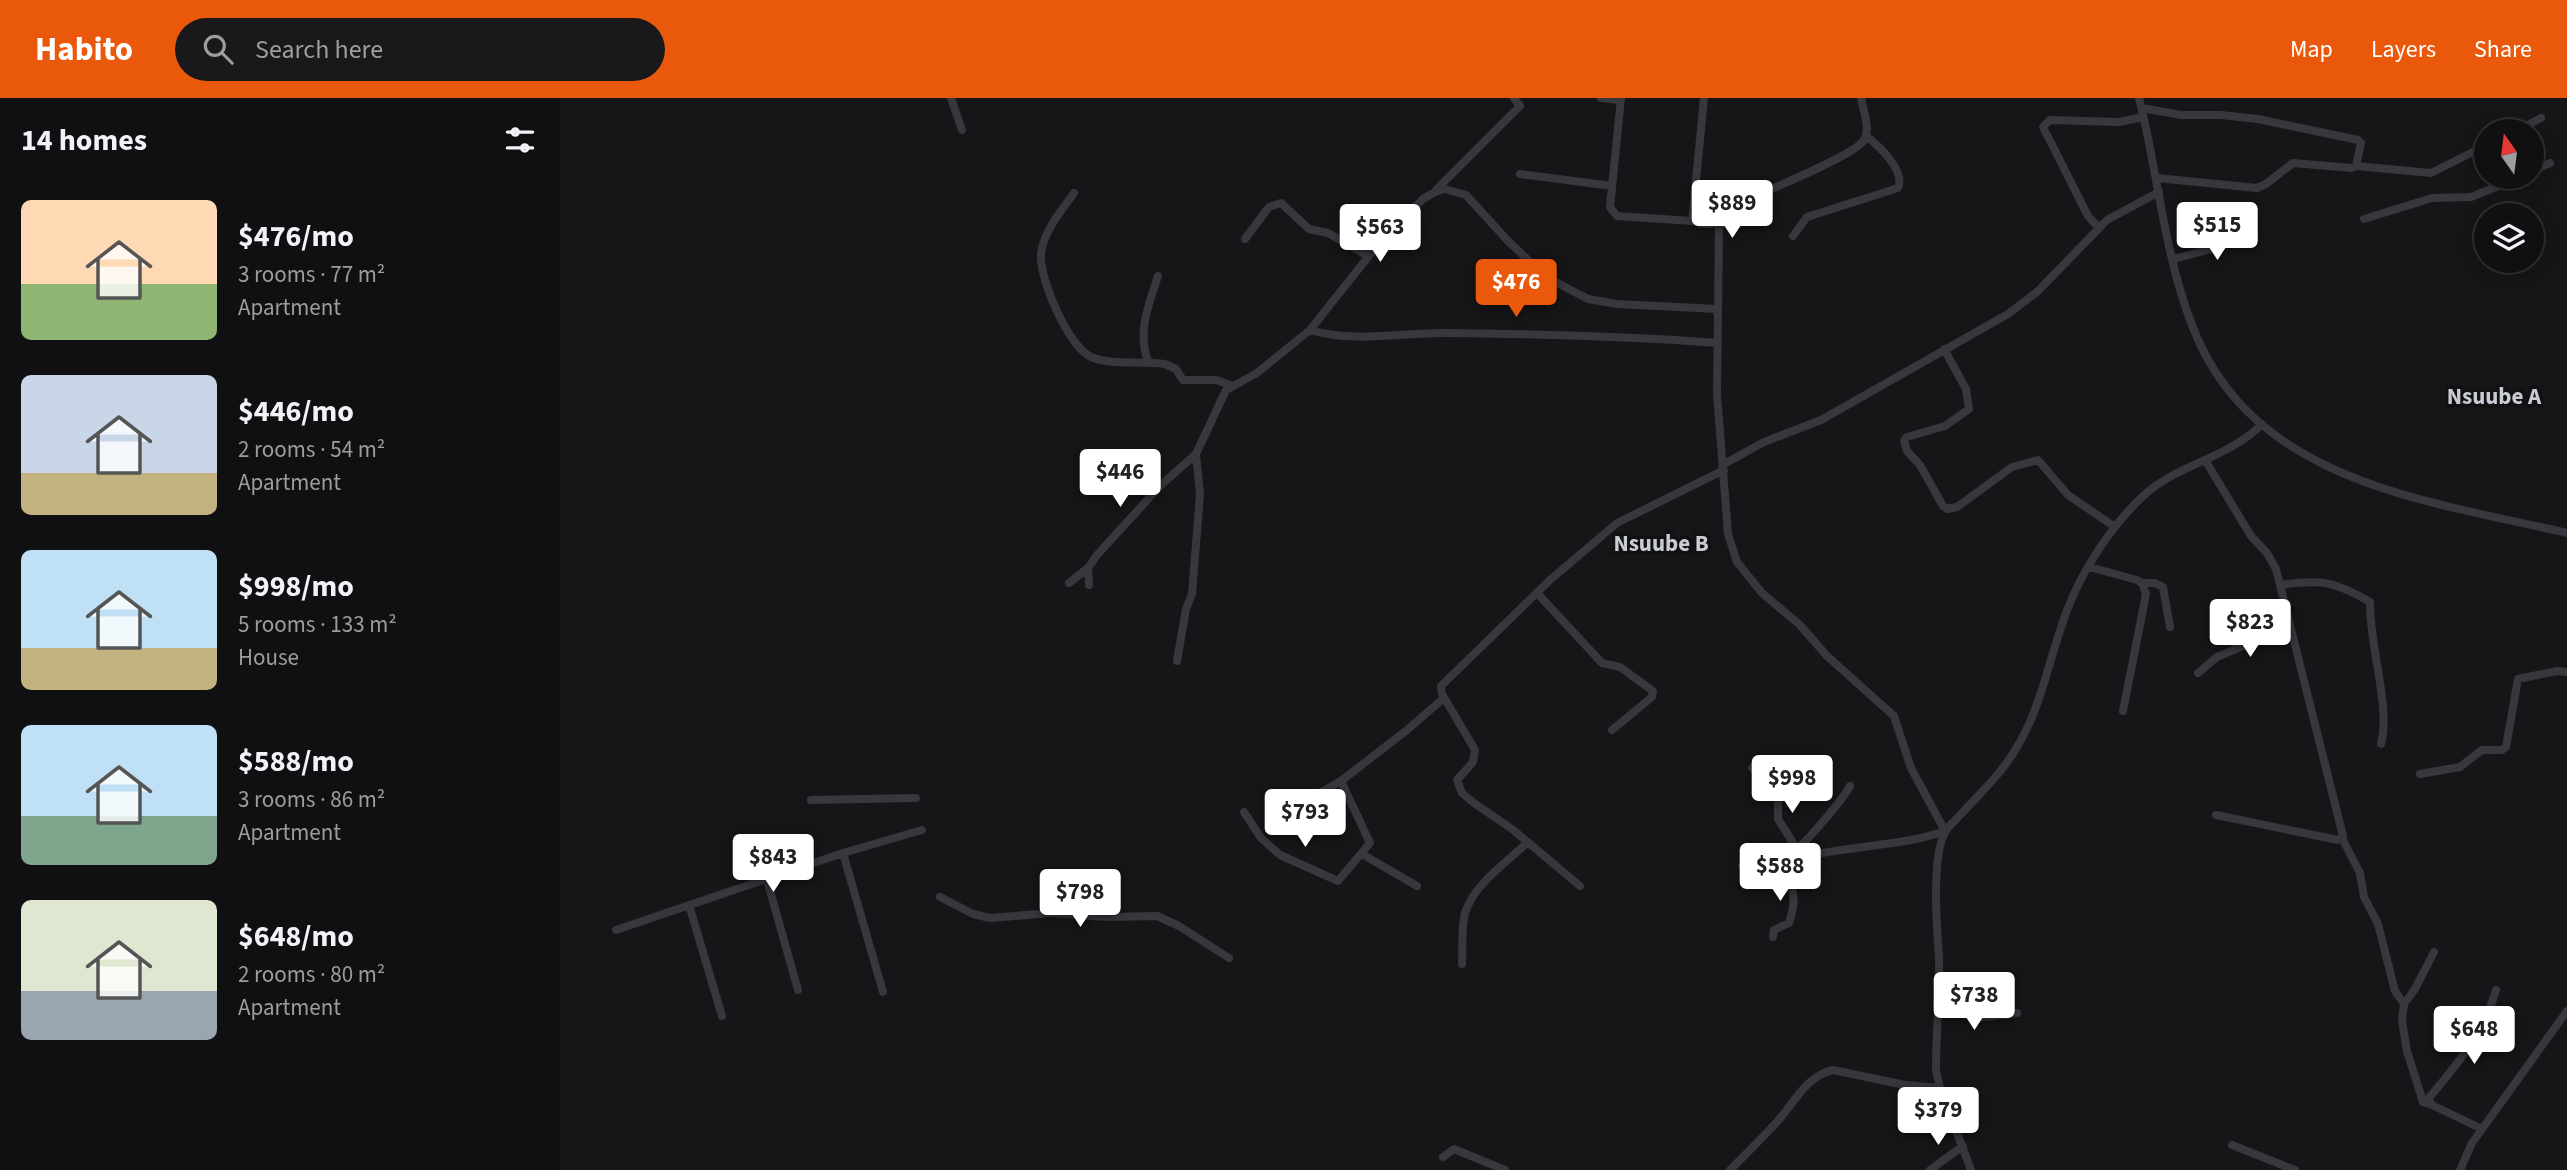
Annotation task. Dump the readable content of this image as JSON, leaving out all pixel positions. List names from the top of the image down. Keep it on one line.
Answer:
{"districts":["Nsuube A","Nsuube B"],"north":"top","page":{"header":"Habito","search":"Search here","nav":["Map","Layers","Share"],"heading":"14 homes","price":["$889","$515","$563","$476","$446","$823","$998","$793","$843","$588","$798","$738","$648","$379"],"list":[{"name":"$476/mo","note":"3 rooms · 77 m² · Apartment"},{"name":"$446/mo","note":"2 rooms · 54 m² · Apartment"},{"name":"$998/mo","note":"5 rooms · 133 m² · House"},{"name":"$588/mo","note":"3 rooms · 86 m² · Apartment"},{"name":"$648/mo","note":"2 rooms · 80 m² · Apartment"}]}}
